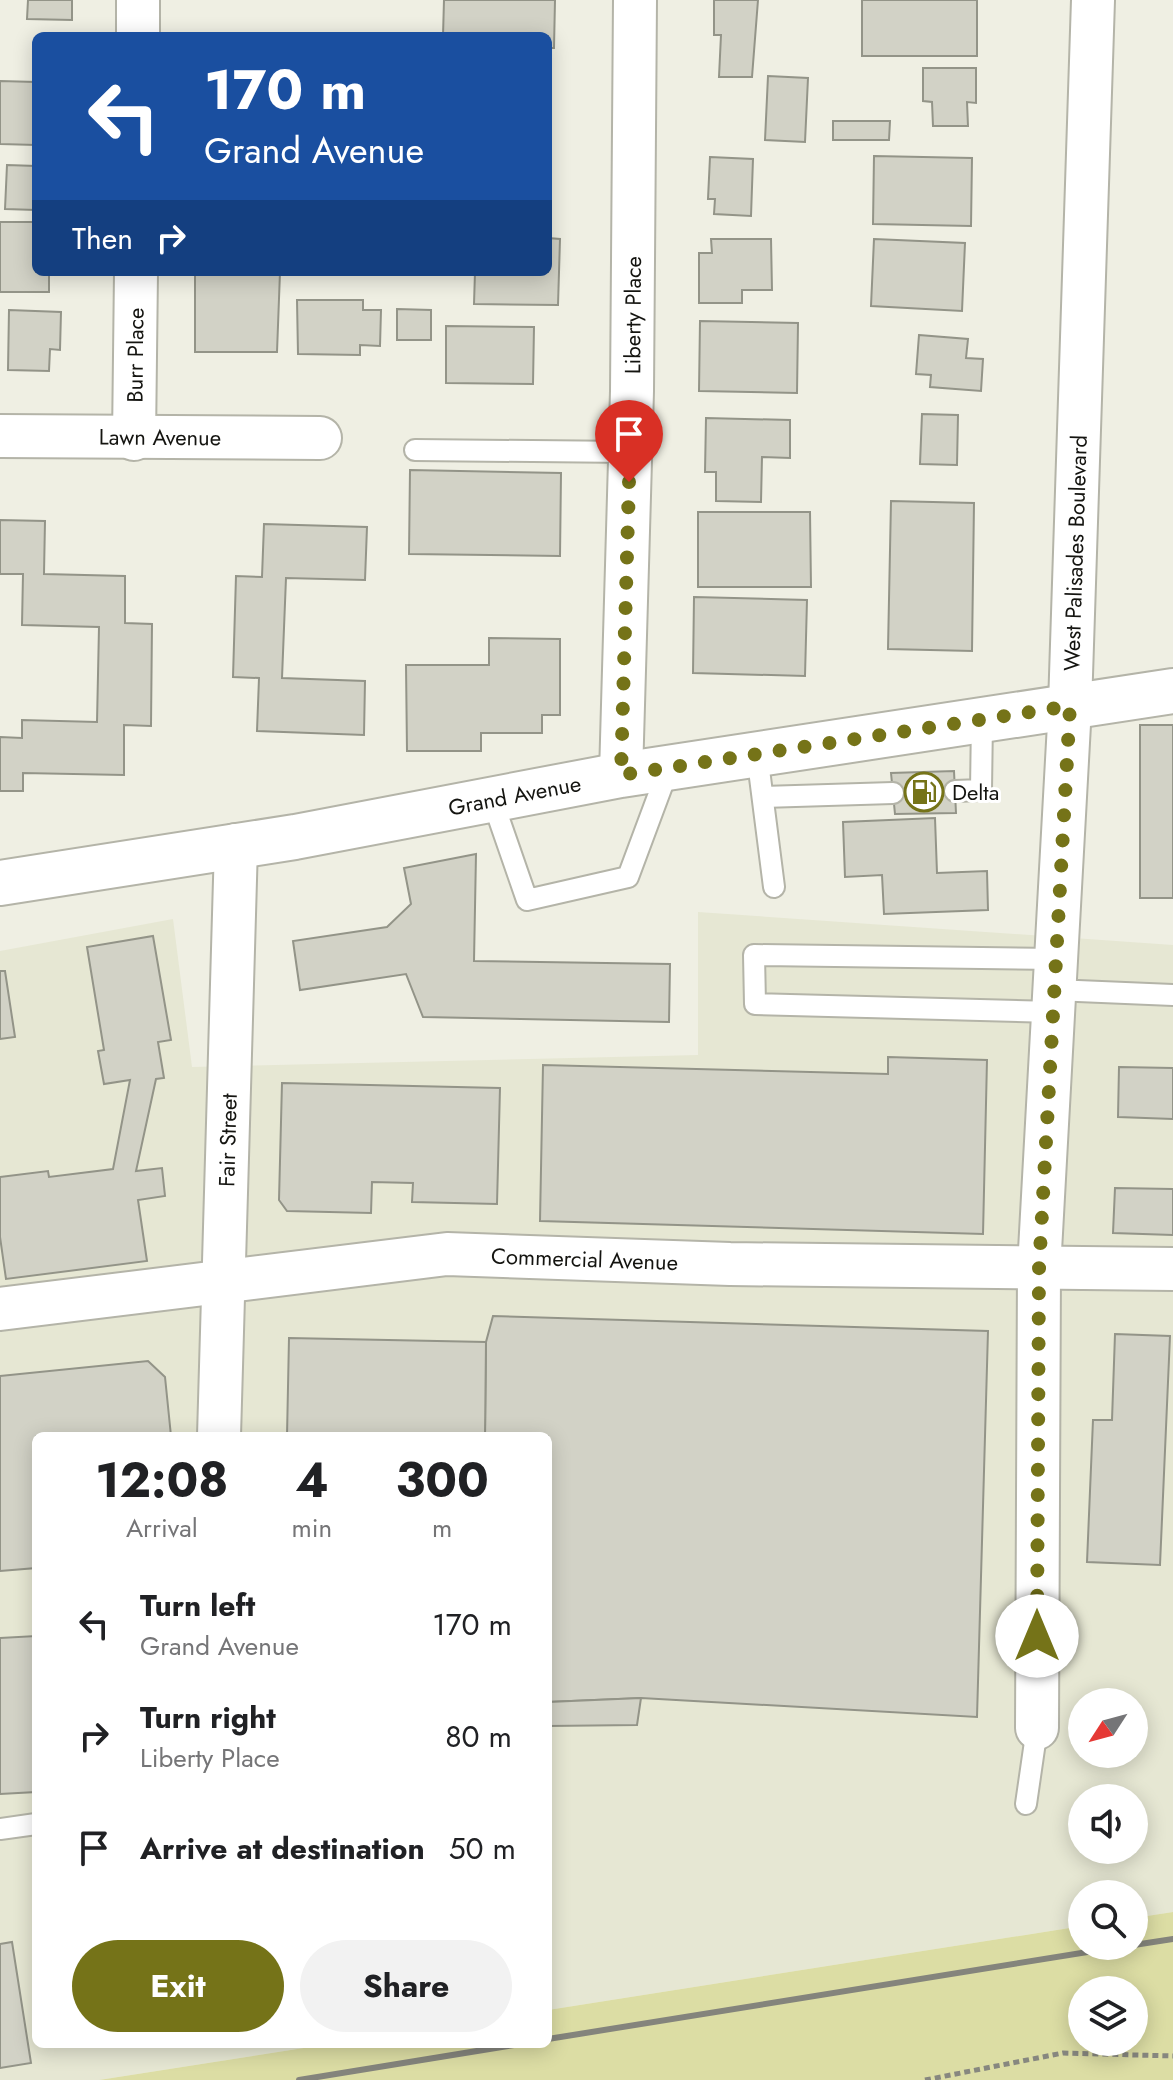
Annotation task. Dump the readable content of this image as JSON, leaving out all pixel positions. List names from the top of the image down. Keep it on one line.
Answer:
{"streets":{"main road":["Grand Avenue"],"street":["Liberty Place","Burr Place","Lawn Avenue","West Palisades Boulevard","Fair Street","Commercial Avenue"]},"crossings":[["Liberty Place","Grand Avenue"],["Burr Place","Lawn Avenue"],["West Palisades Boulevard","Grand Avenue"],["West Palisades Boulevard","Commercial Avenue"],["Grand Avenue","Fair Street"],["Fair Street","Commercial Avenue"]],"places":{"fuel station":["Delta"]},"north":"bottom left","page":{"turn":["170 m","Grand Avenue"],"then":"Then","eta":["12:08","Arrival","4","min","300","m"],"list":[{"name":"Turn left","note":"Grand Avenue","value":"170 m"},{"name":"Turn right","note":"Liberty Place","value":"80 m"},{"name":"Arrive at destination","value":"50 m"}],"buttons":["Exit","Share"]}}
